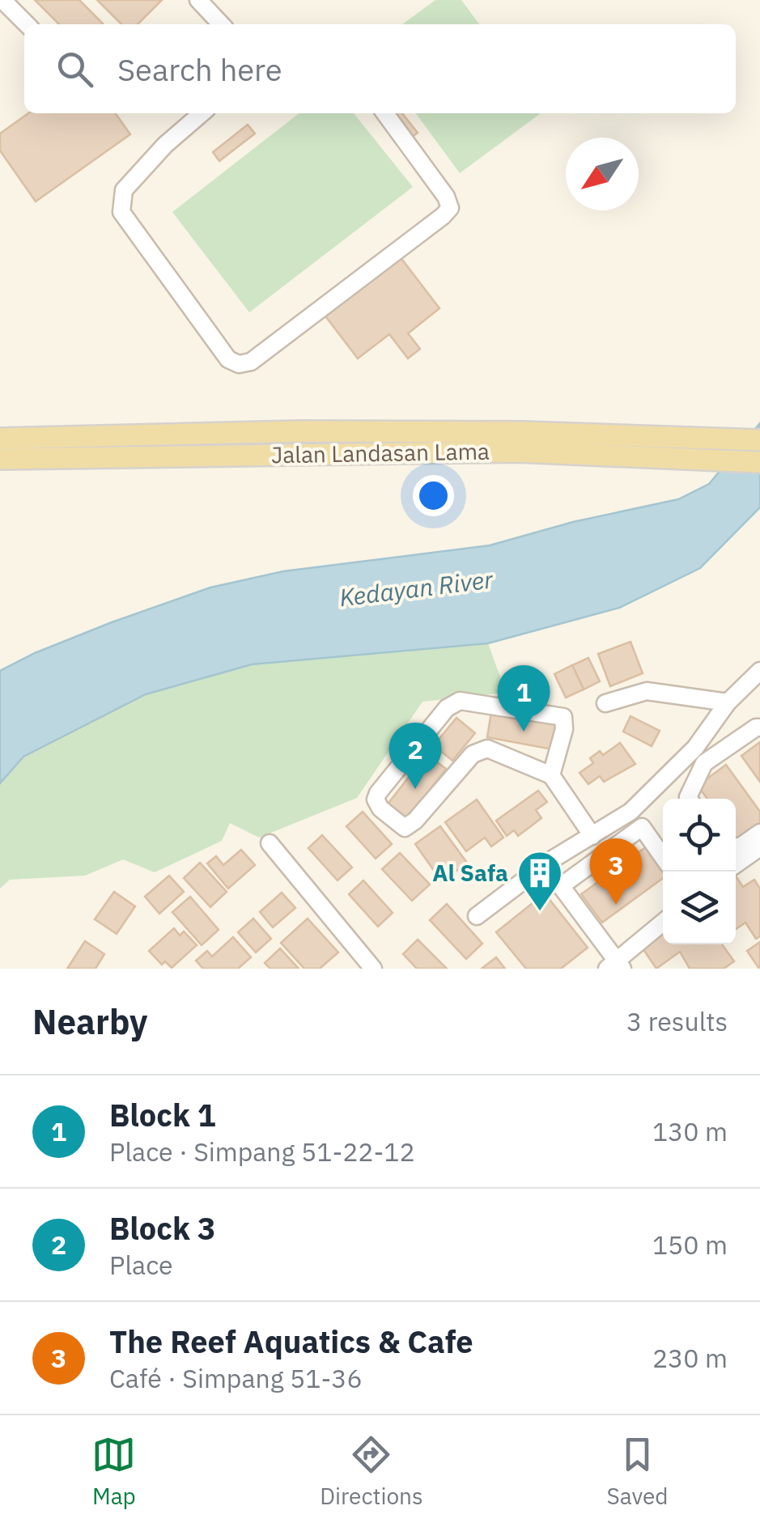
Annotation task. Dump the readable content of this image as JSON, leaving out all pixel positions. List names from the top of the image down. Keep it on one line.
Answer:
{"streets":{"main road":["Jalan Landasan Lama"]},"water":["Kedayan River"],"places":{"building":["Al Safa"]},"north":"bottom left","page":{"search":"Search here","pins":["1","2","3"],"heading":["Nearby","3 results"],"list":[{"mark":"1","name":"Block 1","note":"Place · Simpang 51-22-12","value":"130 m"},{"mark":"2","name":"Block 3","note":"Place","value":"150 m"},{"mark":"3","name":"The Reef Aquatics & Cafe","note":"Café · Simpang 51-36","value":"230 m"}],"nav":["Map","Directions","Saved"]}}
